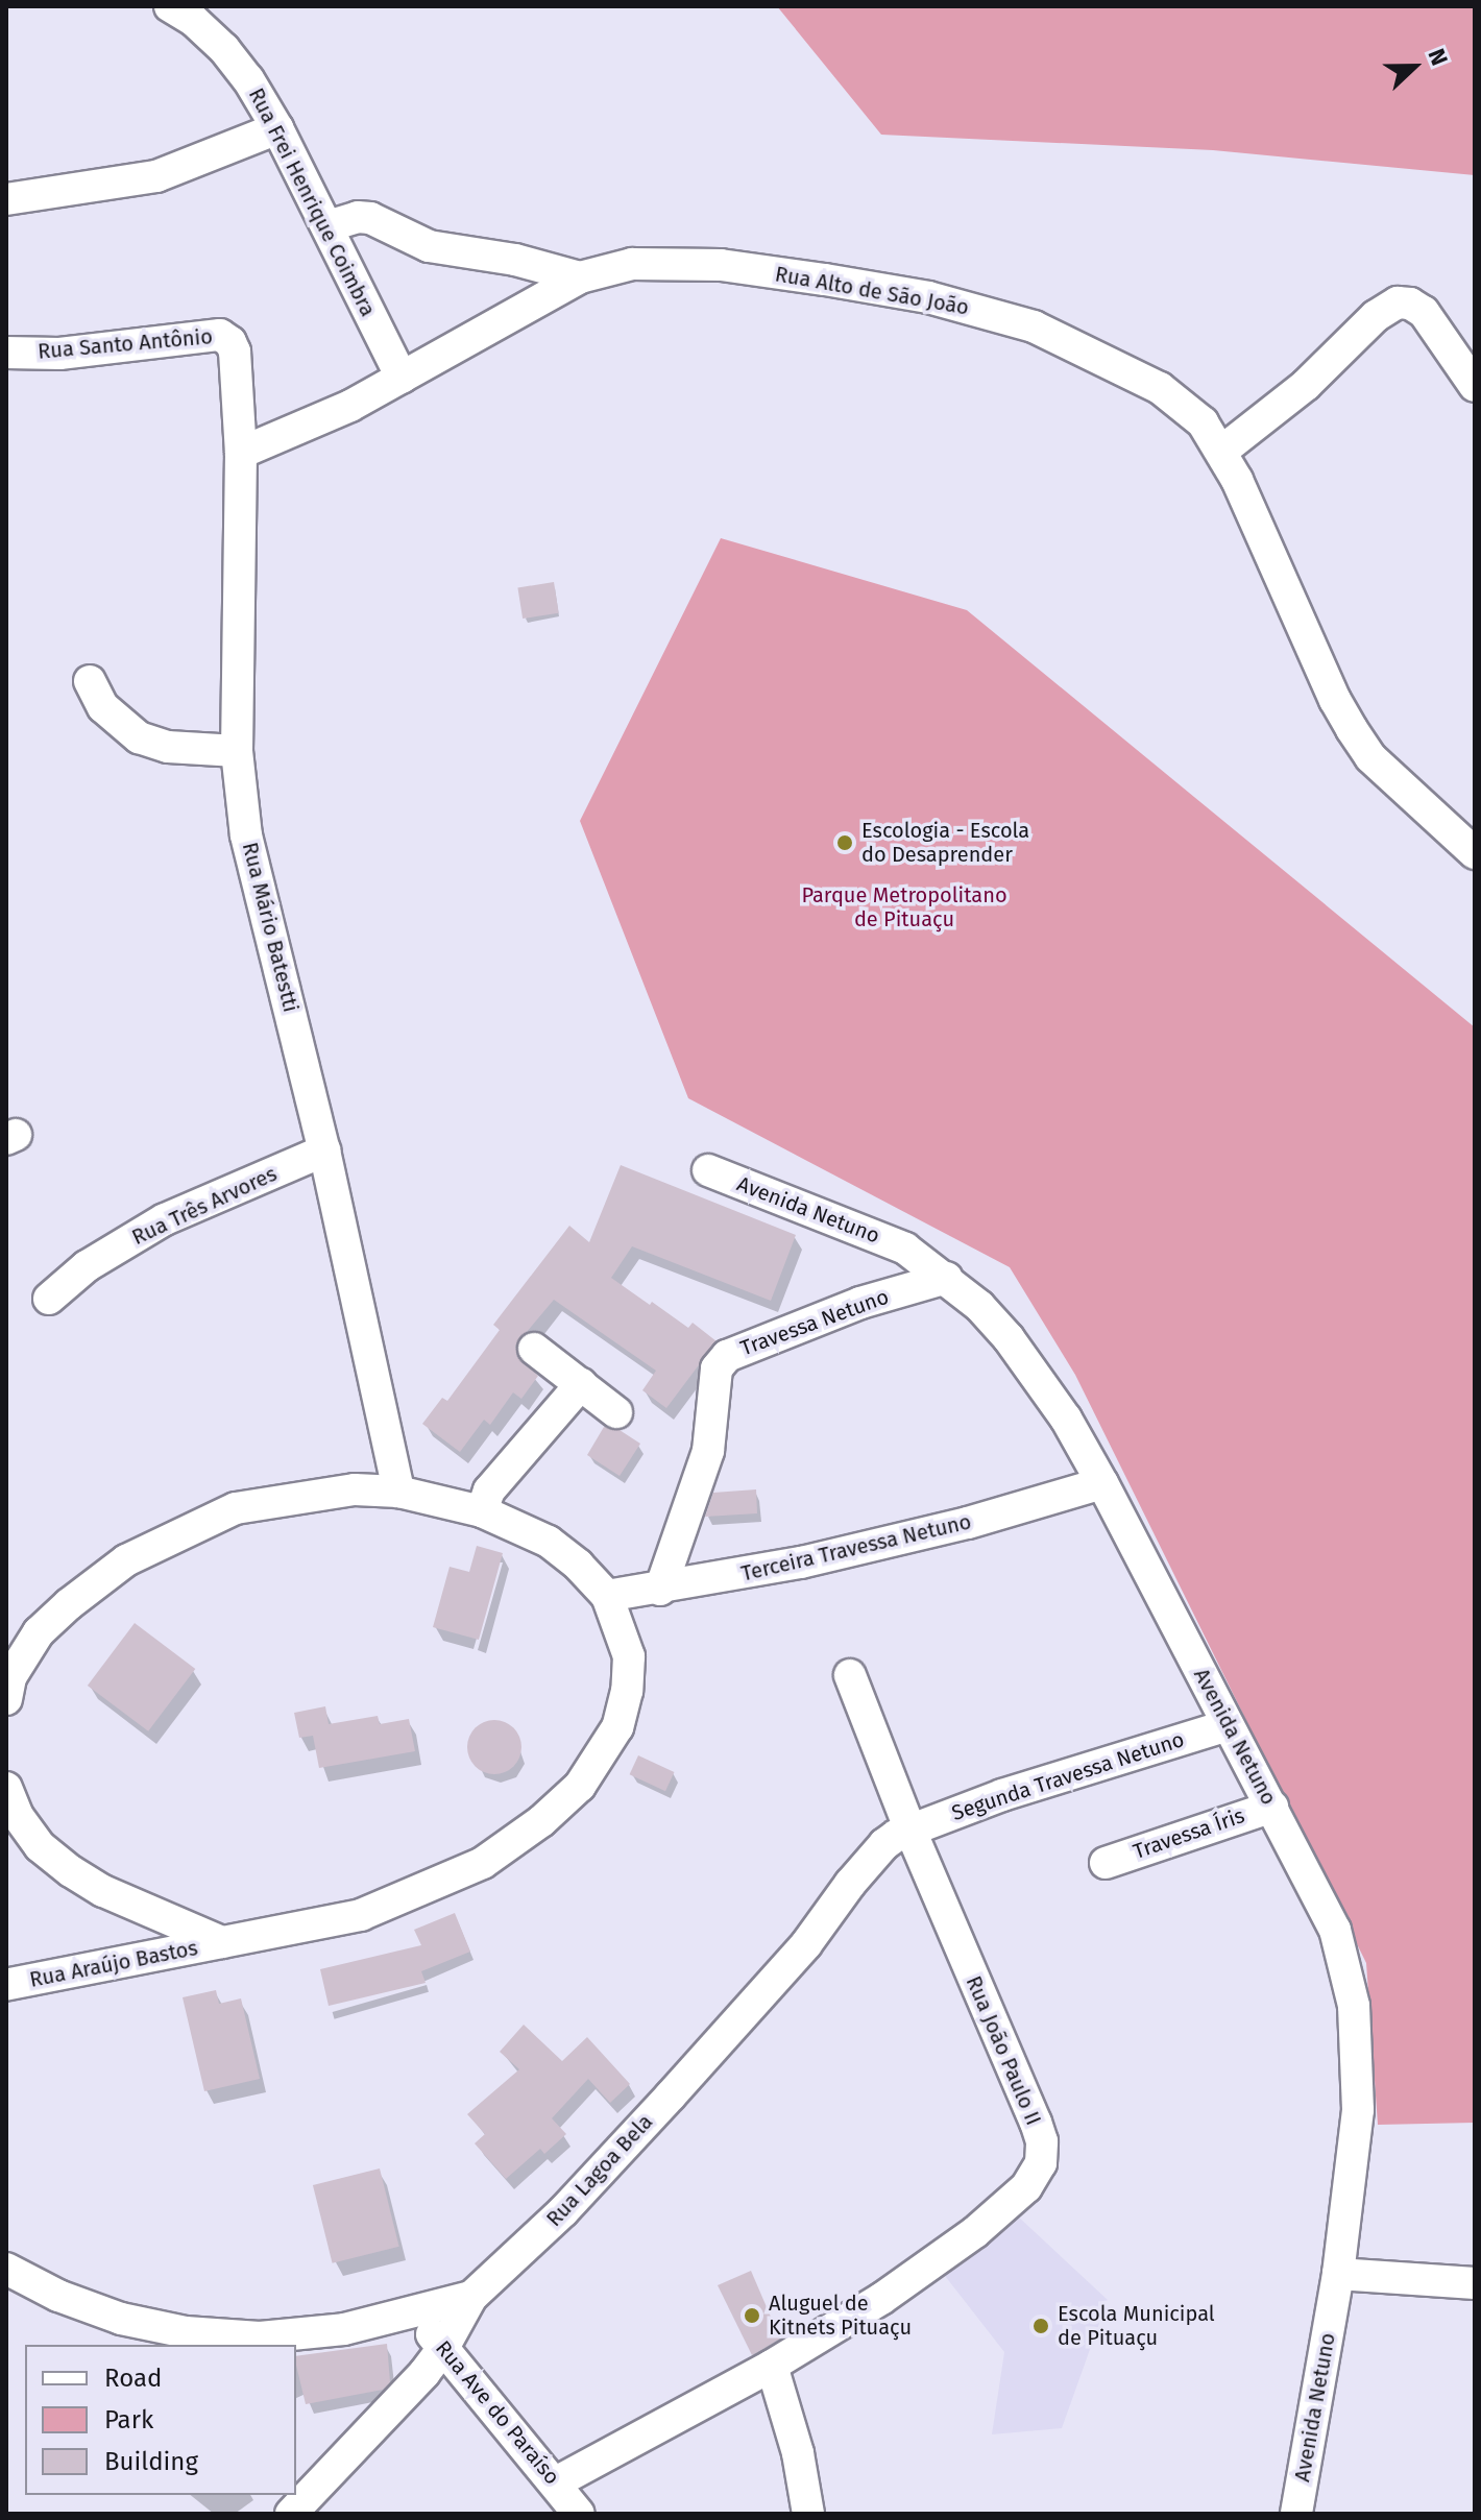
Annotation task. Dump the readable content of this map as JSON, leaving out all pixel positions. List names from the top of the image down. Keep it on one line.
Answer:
{"streets":{"street":["Rua Frei Henrique Coimbra","Rua Alto de São João","Rua Santo Antônio","Rua Mário Batestti","Rua Três Arvores","Avenida Netuno","Travessa Netuno","Terceira Travessa Netuno","Segunda Travessa Netuno","Travessa Íris","Rua Araújo Bastos","Rua João Paulo II","Rua Lagoa Bela","Rua Ave do Paraíso"]},"crossings":[["Rua Frei Henrique Coimbra","Rua Alto de São João"],["Rua Alto de São João","Rua Mário Batestti"],["Rua Santo Antônio","Rua Mário Batestti"],["Rua Mário Batestti","Rua Três Arvores"],["Rua Mário Batestti","Rua Araújo Bastos"],["Avenida Netuno","Travessa Netuno"],["Avenida Netuno","Terceira Travessa Netuno"],["Avenida Netuno","Segunda Travessa Netuno"],["Avenida Netuno","Travessa Íris"],["Travessa Netuno","Terceira Travessa Netuno"],["Terceira Travessa Netuno","Rua Araújo Bastos"],["Segunda Travessa Netuno","Rua João Paulo II"],["Segunda Travessa Netuno","Rua Lagoa Bela"],["Rua João Paulo II","Rua Lagoa Bela"],["Rua João Paulo II","Rua Ave do Paraíso"],["Rua Lagoa Bela","Rua Ave do Paraíso"]],"parks":["Parque Metropolitano de Pituaçu"],"places":["Escologia - Escola do Desaprender","Aluguel de Kitnets Pituaçu","Escola Municipal de Pituaçu"],"legend":["Road","Park","Building"],"north":"right"}
